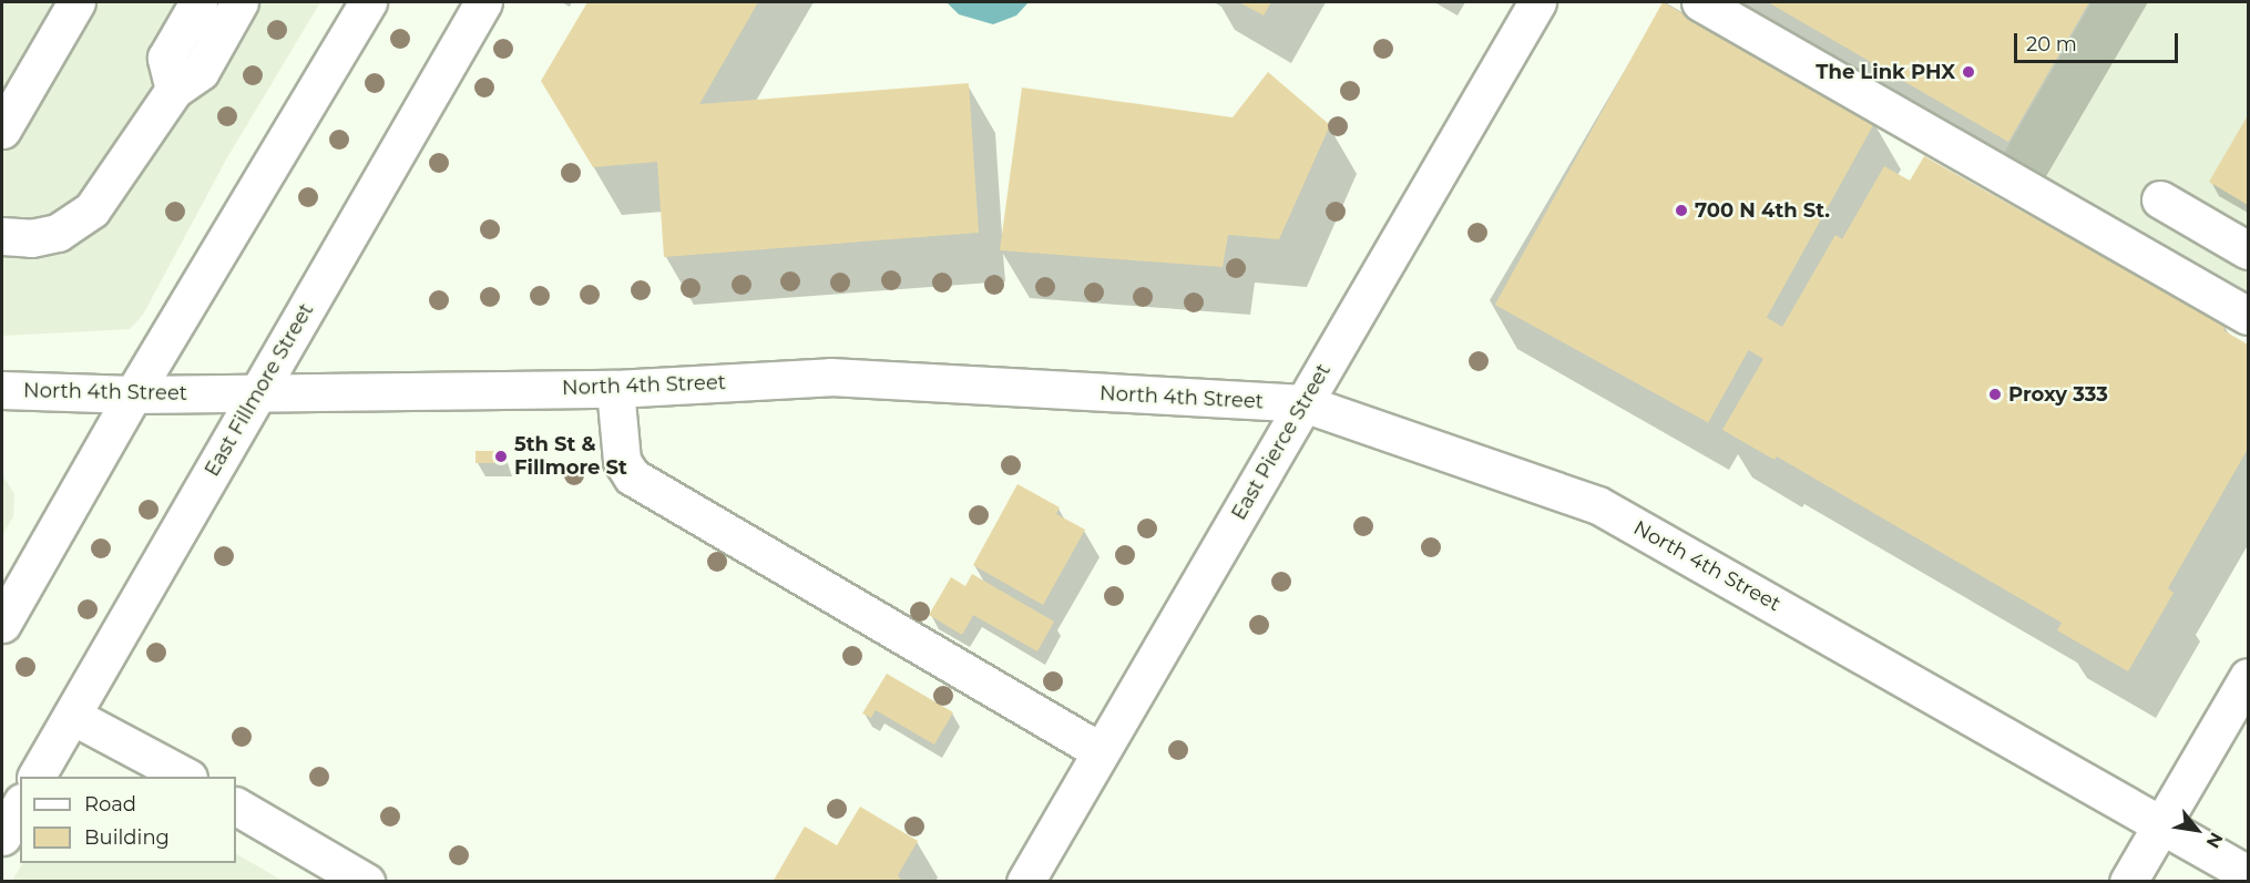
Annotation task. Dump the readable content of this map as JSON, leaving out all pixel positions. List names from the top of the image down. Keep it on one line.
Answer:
{"streets":{"street":["North 4th Street","East Fillmore Street","East Pierce Street"]},"crossings":[["North 4th Street","East Fillmore Street"],["North 4th Street","East Pierce Street"]],"places":["The Link PHX","700 N 4th St.","Proxy 333","5th St & Fillmore St"],"legend":["Road","Building"],"scale_bar":"20 m","north":"bottom right"}
